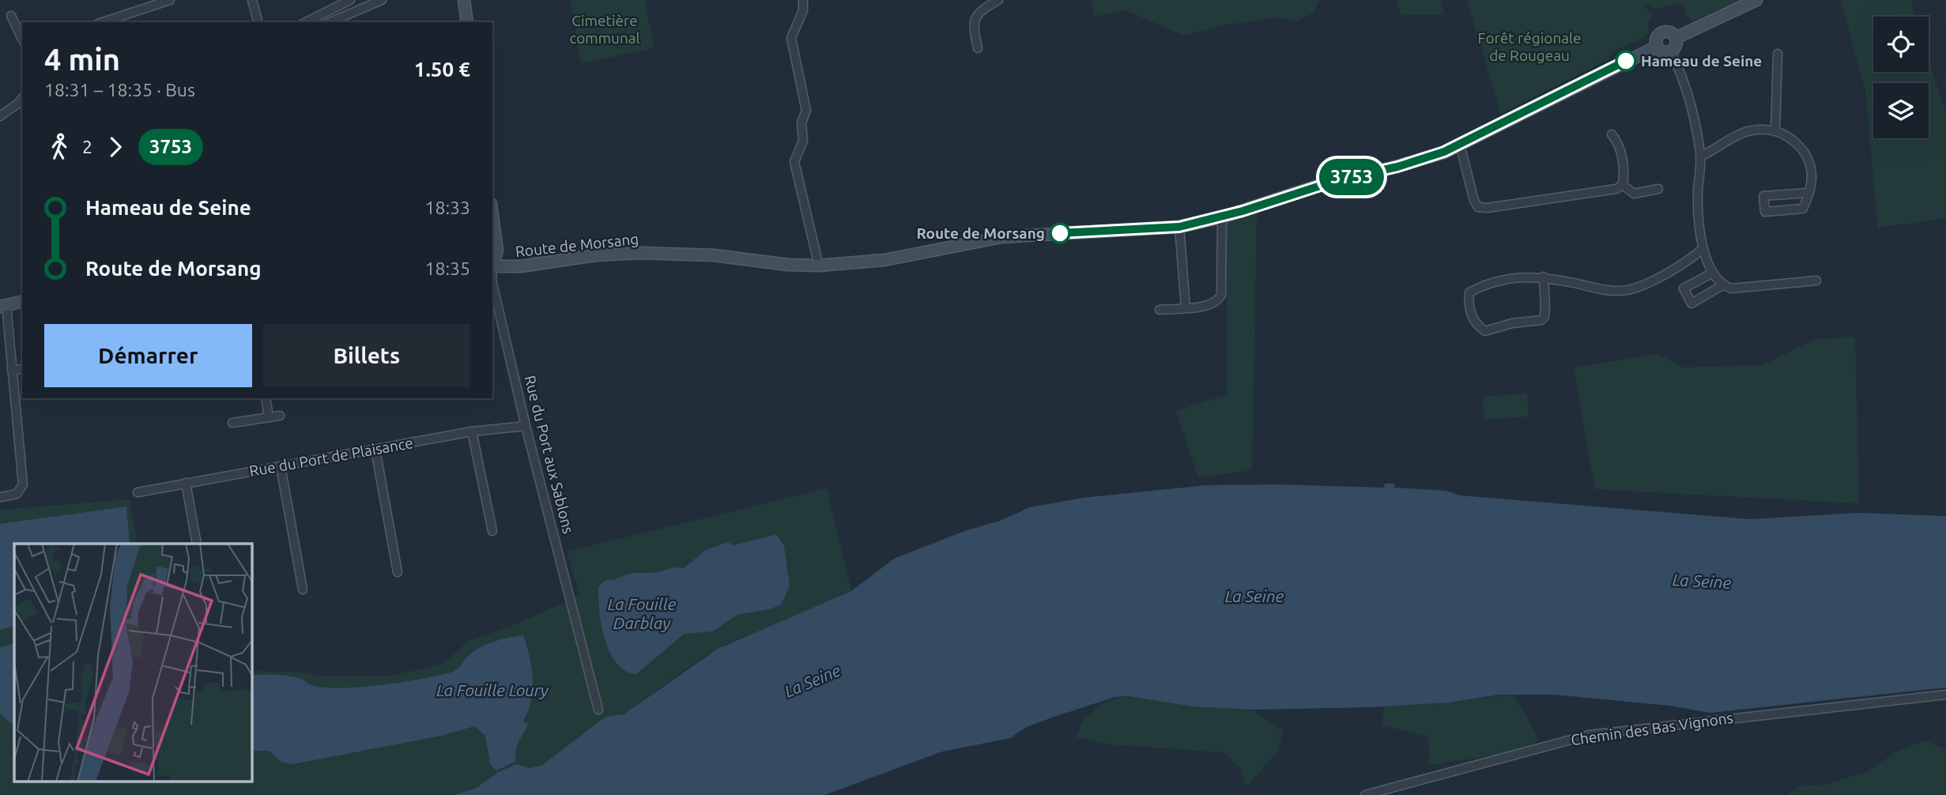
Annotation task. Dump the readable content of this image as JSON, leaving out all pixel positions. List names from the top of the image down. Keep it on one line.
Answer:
{"streets":{"street":["Route de Morsang","Rue du Port aux Sablons","Rue du Port de Plaisance","Chemin des Bas Vignons"]},"crossings":[["Rue du Port aux Sablons","Rue du Port de Plaisance"]],"water":["La Seine","La Fouille Darblay","La Fouille Loury"],"parks":["Cimetière communal","Forêt régionale de Rougeau"],"places":["Hameau de Seine","Route de Morsang"],"lines":["bus line 3753"],"page":{"on_map":"3753","heading":["4 min","18:31 – 18:35 · Bus","1.50 €"],"legs":["2","3753"],"list":[{"name":"Hameau de Seine","value":"18:33"},{"name":"Route de Morsang","value":"18:35"}],"buttons":["Démarrer","Billets"]}}
